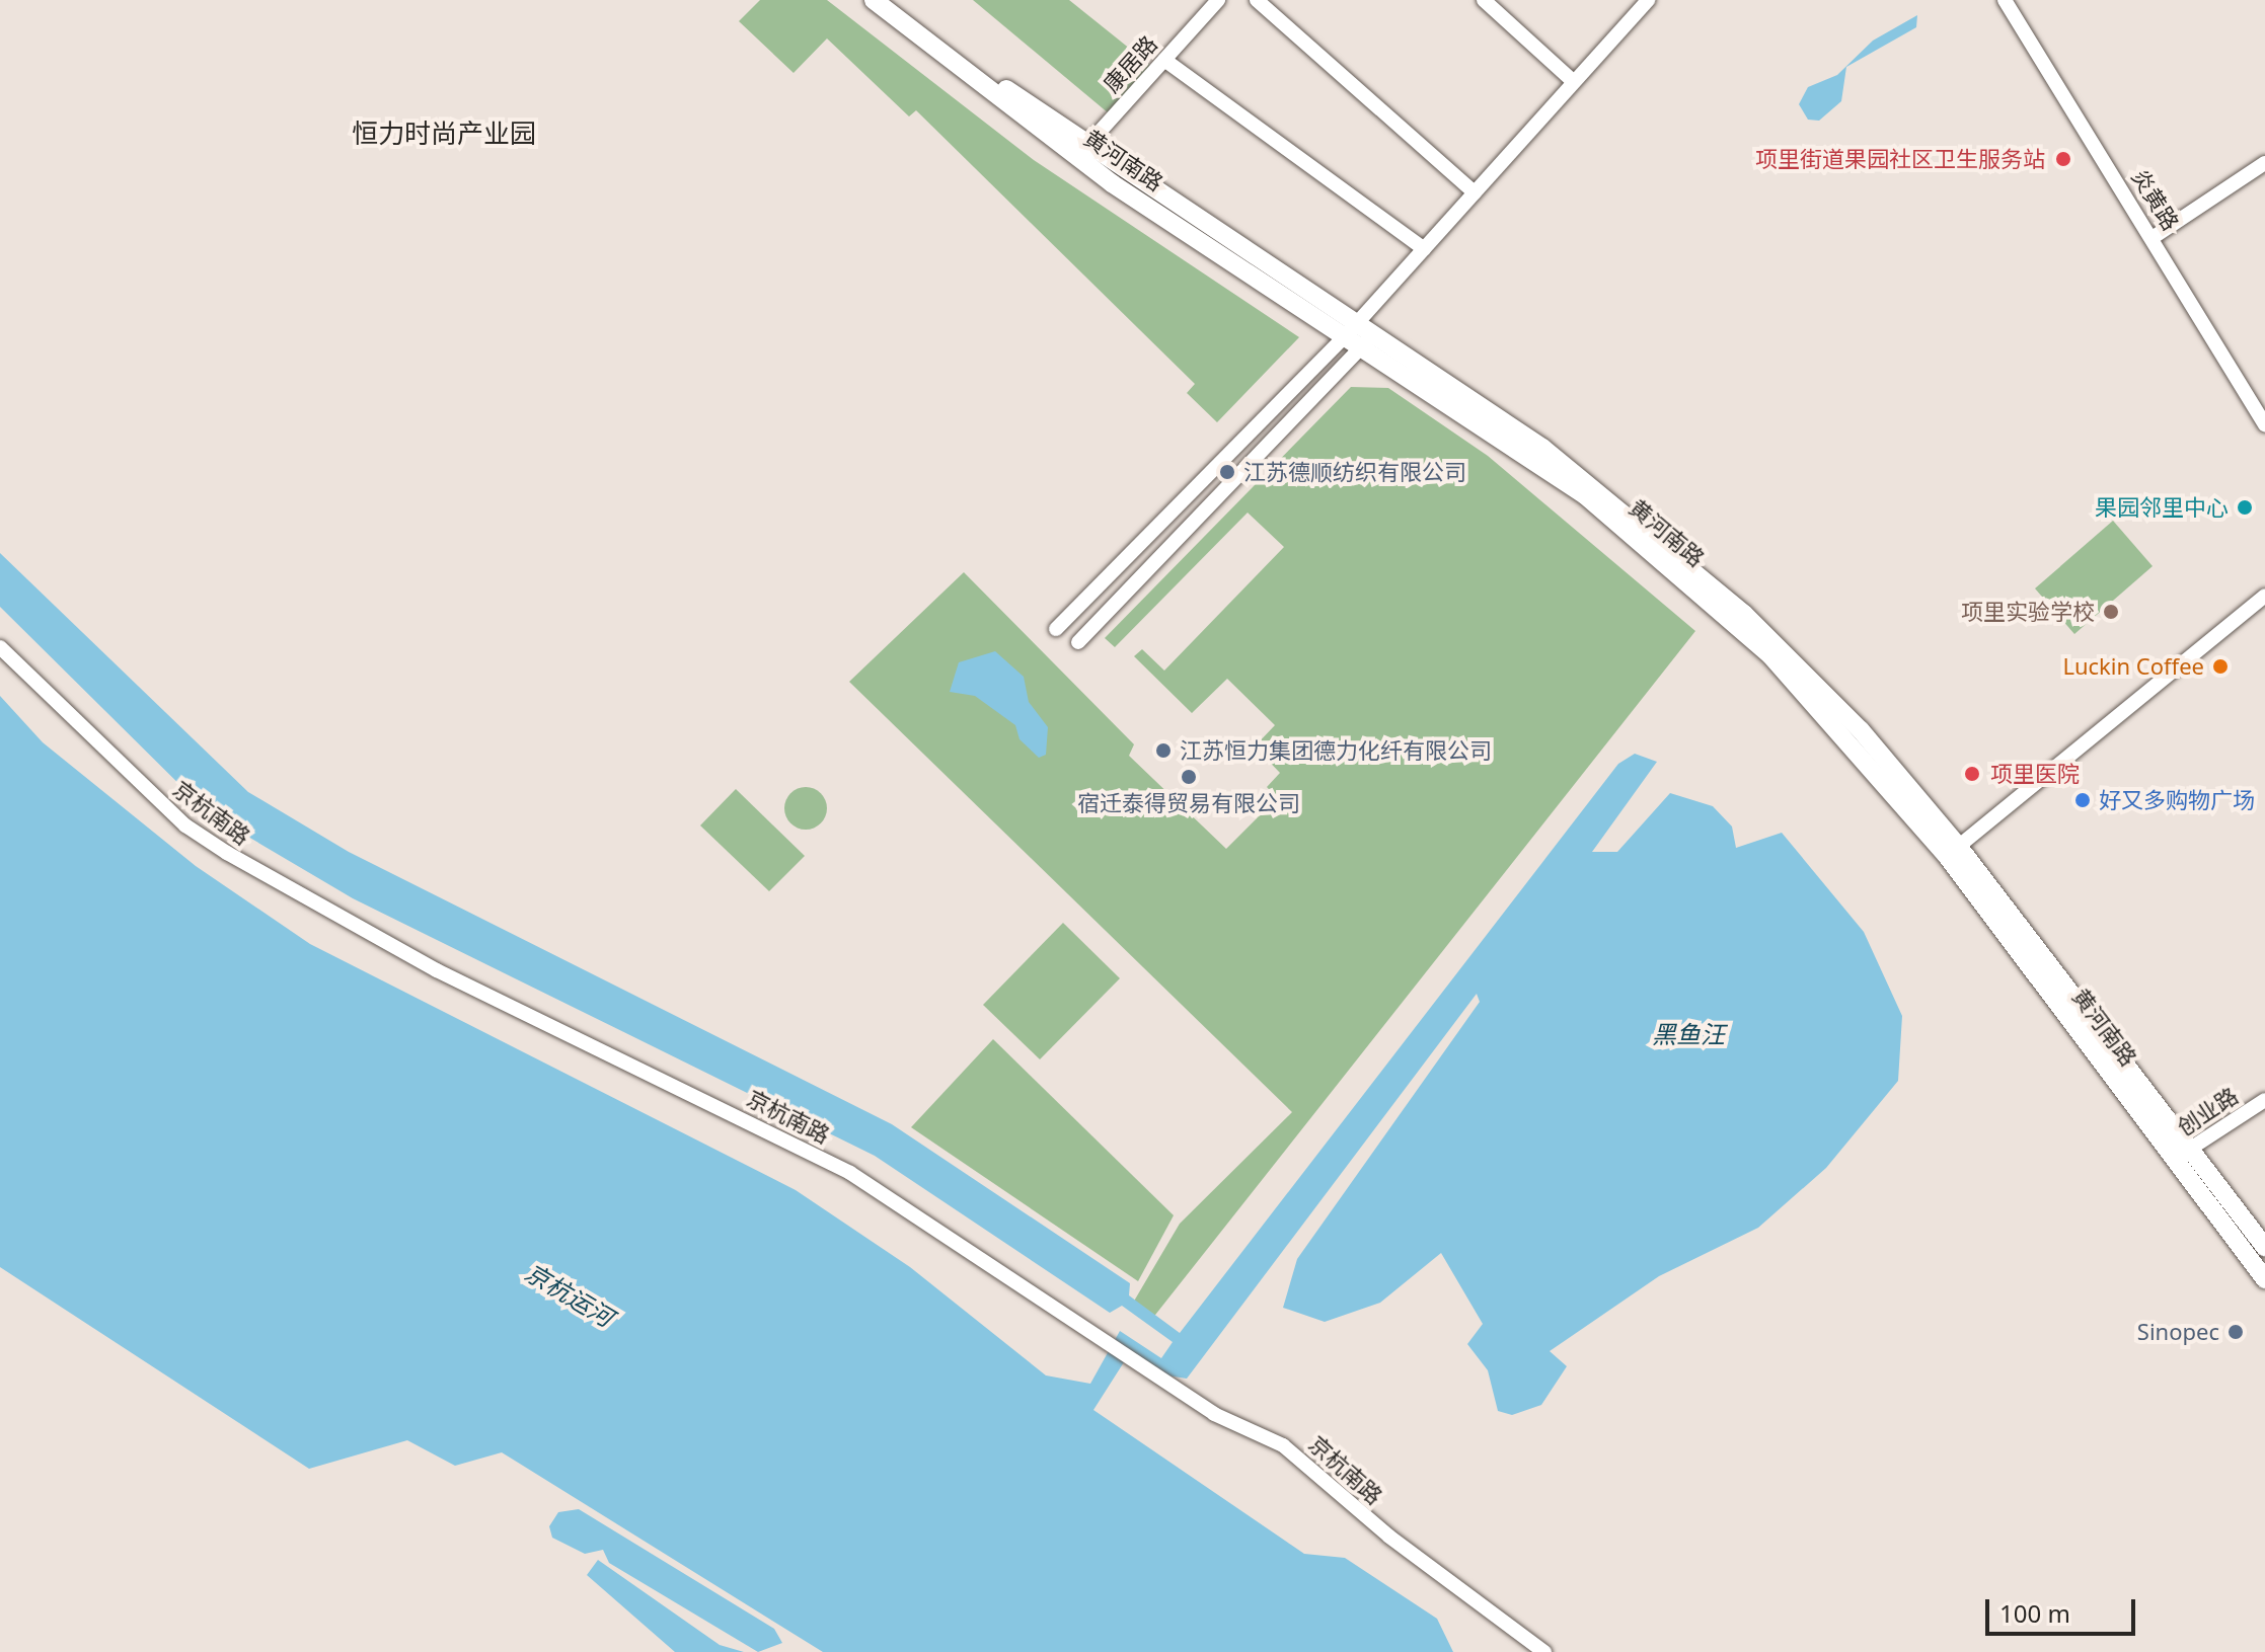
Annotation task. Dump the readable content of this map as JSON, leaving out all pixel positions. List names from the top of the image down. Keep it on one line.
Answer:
{"streets":{"main road":["黄河南路"],"street":["康居路","炎黄路","京杭南路","创业路"]},"crossings":[["康居路","黄河南路"],["黄河南路","创业路"]],"districts":["恒力时尚产业园"],"water":["黑鱼汪","京杭运河"],"places":["项里街道果园社区卫生服务站","江苏德顺纺织有限公司","果园邻里中心","项里实验学校","Luckin Coffee","江苏恒力集团德力化纤有限公司","项里医院","宿迁泰得贸易有限公司","好又多购物广场","Sinopec"],"scale_bar":"100 m"}
